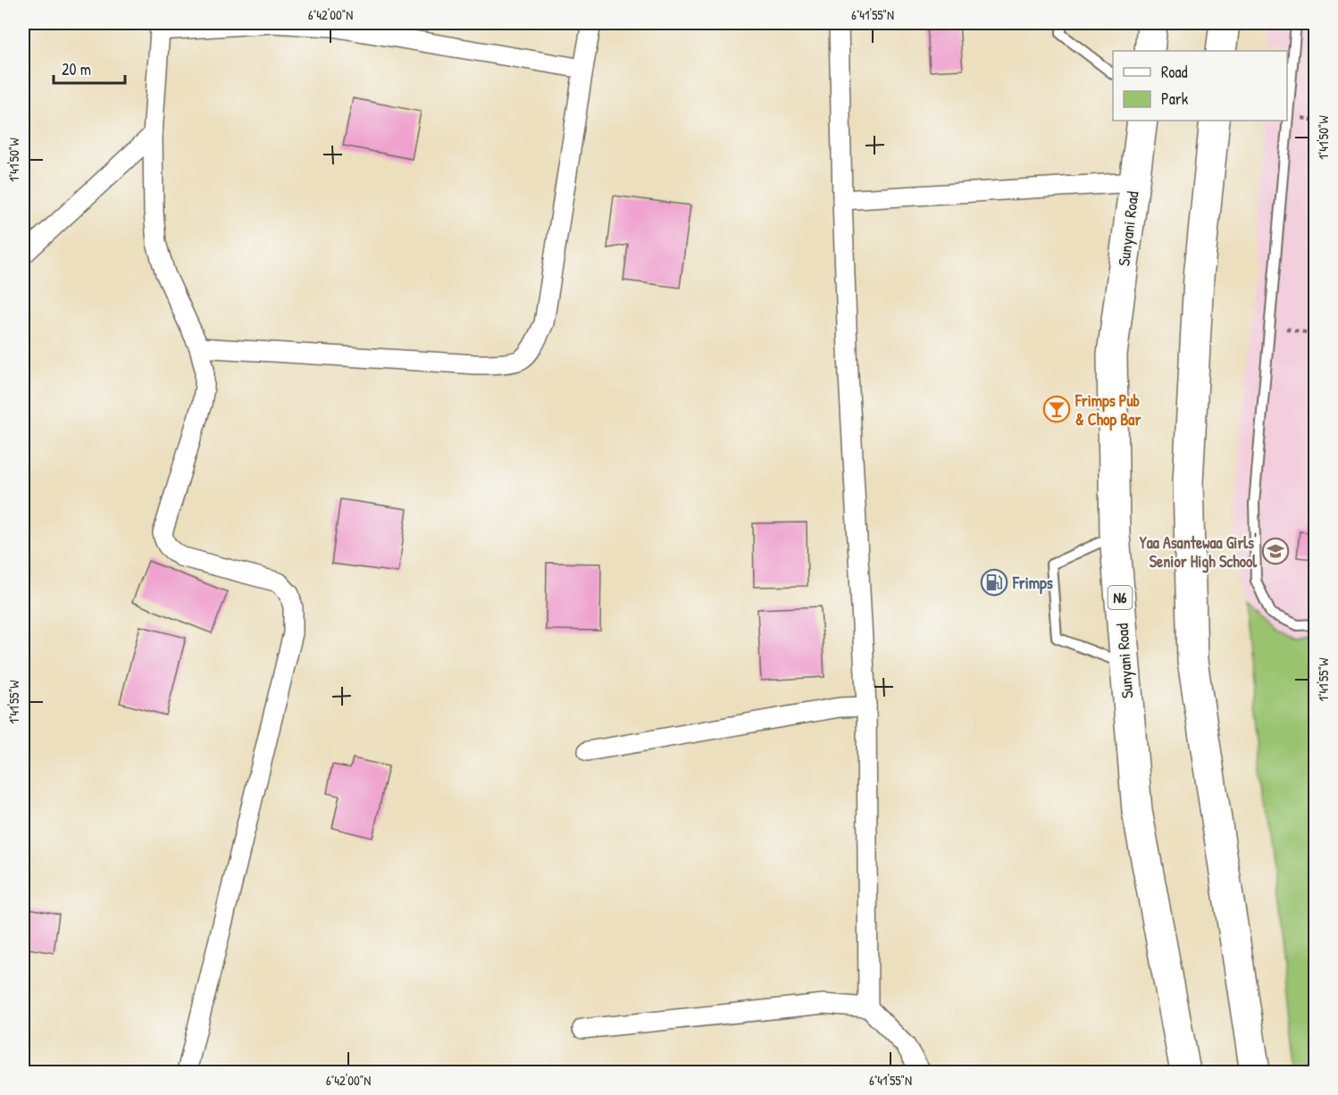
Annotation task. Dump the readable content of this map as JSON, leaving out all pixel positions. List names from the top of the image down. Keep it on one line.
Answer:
{"streets":{"main road":["Sunyani Road","N6"]},"places":{"bar":["Frimps Pub & Chop Bar"],"school or university":["Yaa Asantewaa Girls' Senior High School"],"fuel station":["Frimps"]},"legend":["Road","Park"],"scale_bar":"20 m","coordinates":["6°42'00\"N","6°41'55\"N","1°41'50\"W","1°41'55\"W"]}
